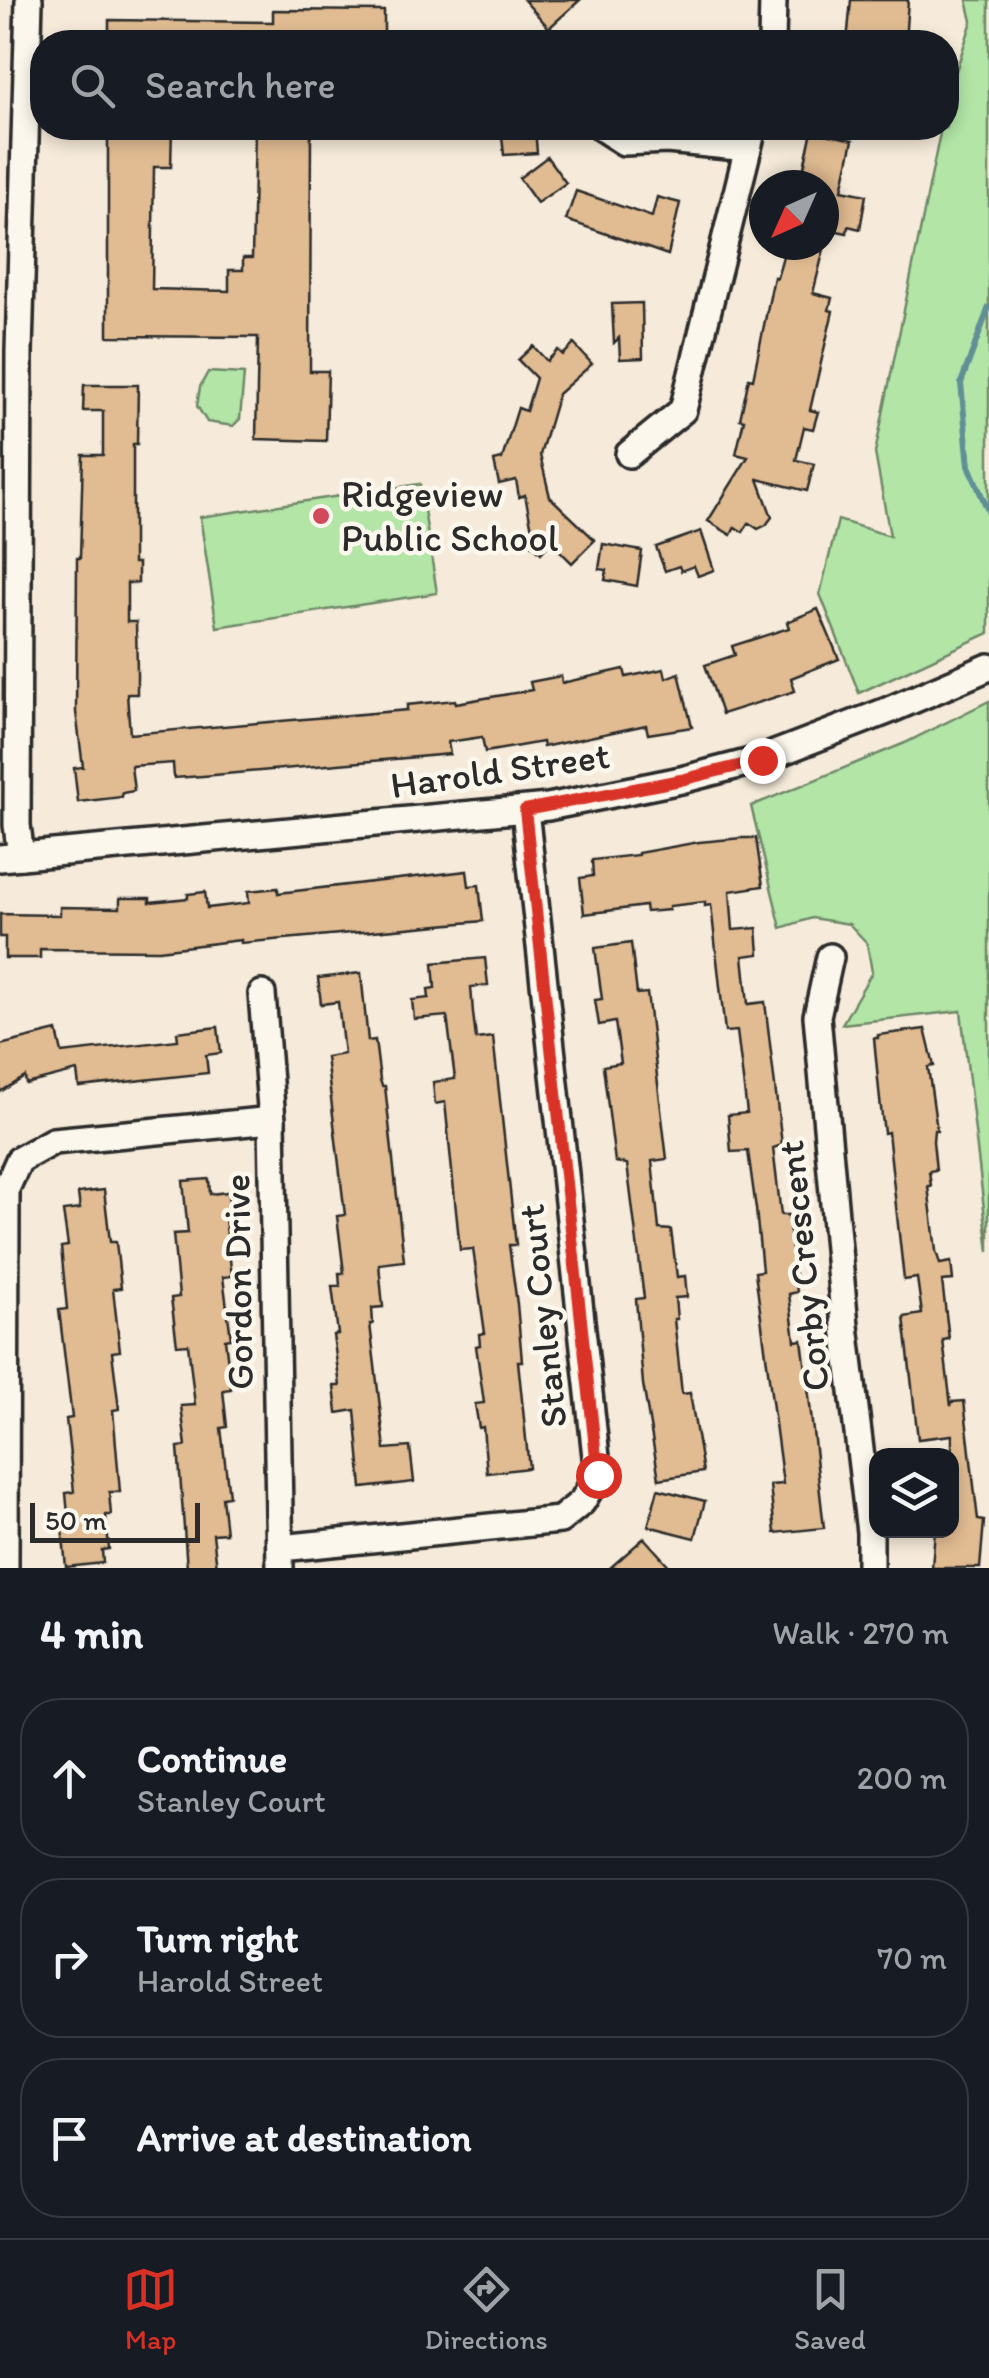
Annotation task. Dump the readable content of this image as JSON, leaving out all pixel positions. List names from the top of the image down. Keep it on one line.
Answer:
{"streets":{"street":["Harold Street","Corby Crescent","Gordon Drive","Stanley Court"]},"crossings":[["Harold Street","Stanley Court"],["Gordon Drive","Stanley Court"]],"places":["Ridgeview Public School"],"scale_bar":"50 m","north":"bottom left","page":{"search":"Search here","scale":"50 m","heading":["4 min","Walk · 270 m"],"list":[["Continue","Stanley Court","200 m"],["Turn right","Harold Street","70 m"],"Arrive at destination"],"nav":["Map","Directions","Saved"]}}
